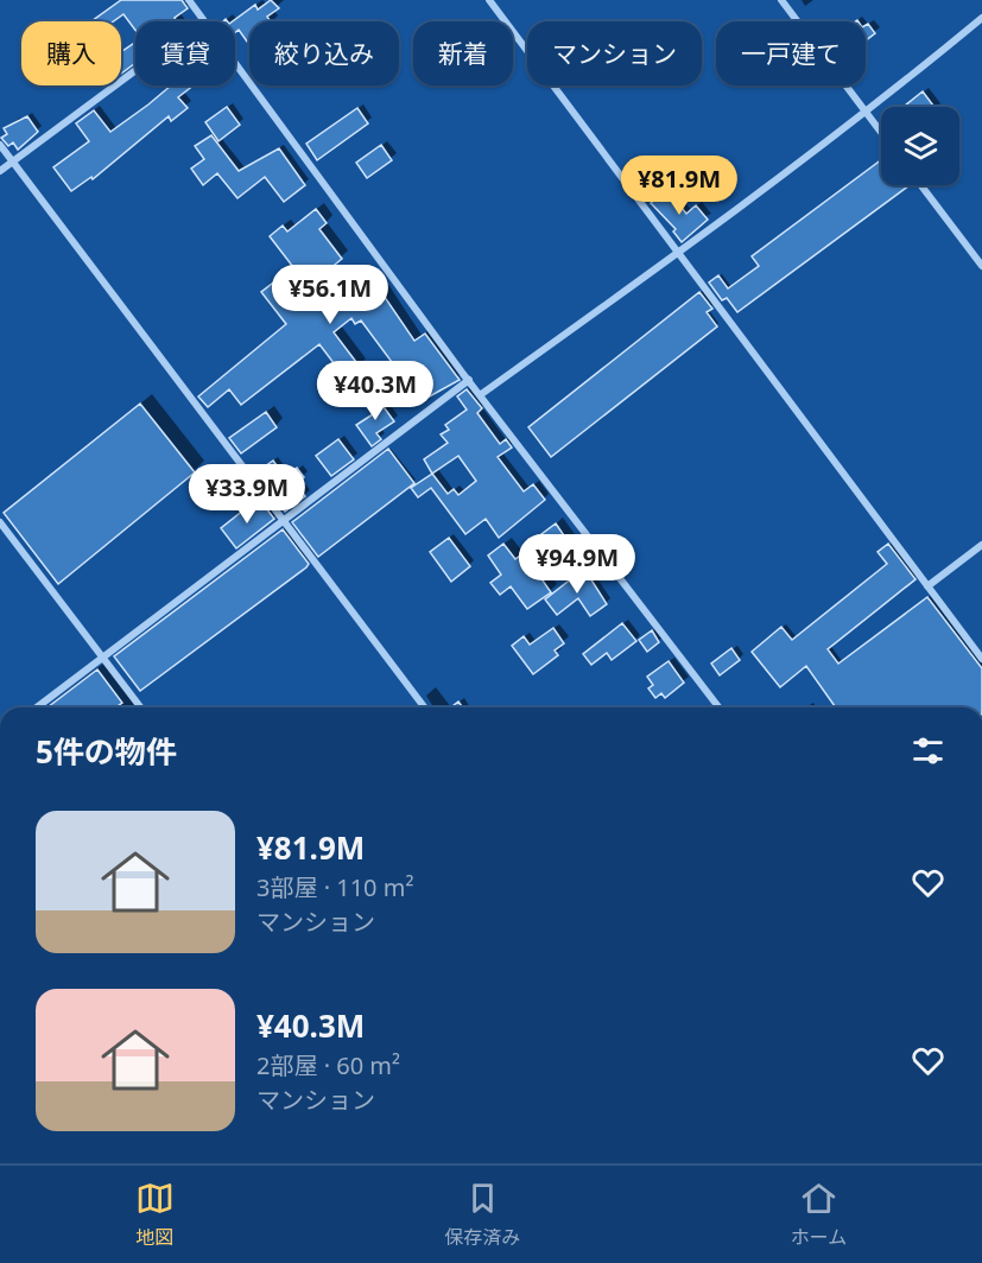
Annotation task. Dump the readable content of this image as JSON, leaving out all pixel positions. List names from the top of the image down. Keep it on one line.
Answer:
{"page":{"chip":["購入","賃貸","絞り込み","新着","マンション","一戸建て"],"price":["¥81.9M","¥56.1M","¥40.3M","¥33.9M","¥94.9M"],"heading":"5件の物件","list":[{"name":"¥81.9M","note":"3部屋 · 110 m² · マンション"},{"name":"¥40.3M","note":"2部屋 · 60 m² · マンション"}],"tabs":["地図","保存済み","ホーム"]}}
